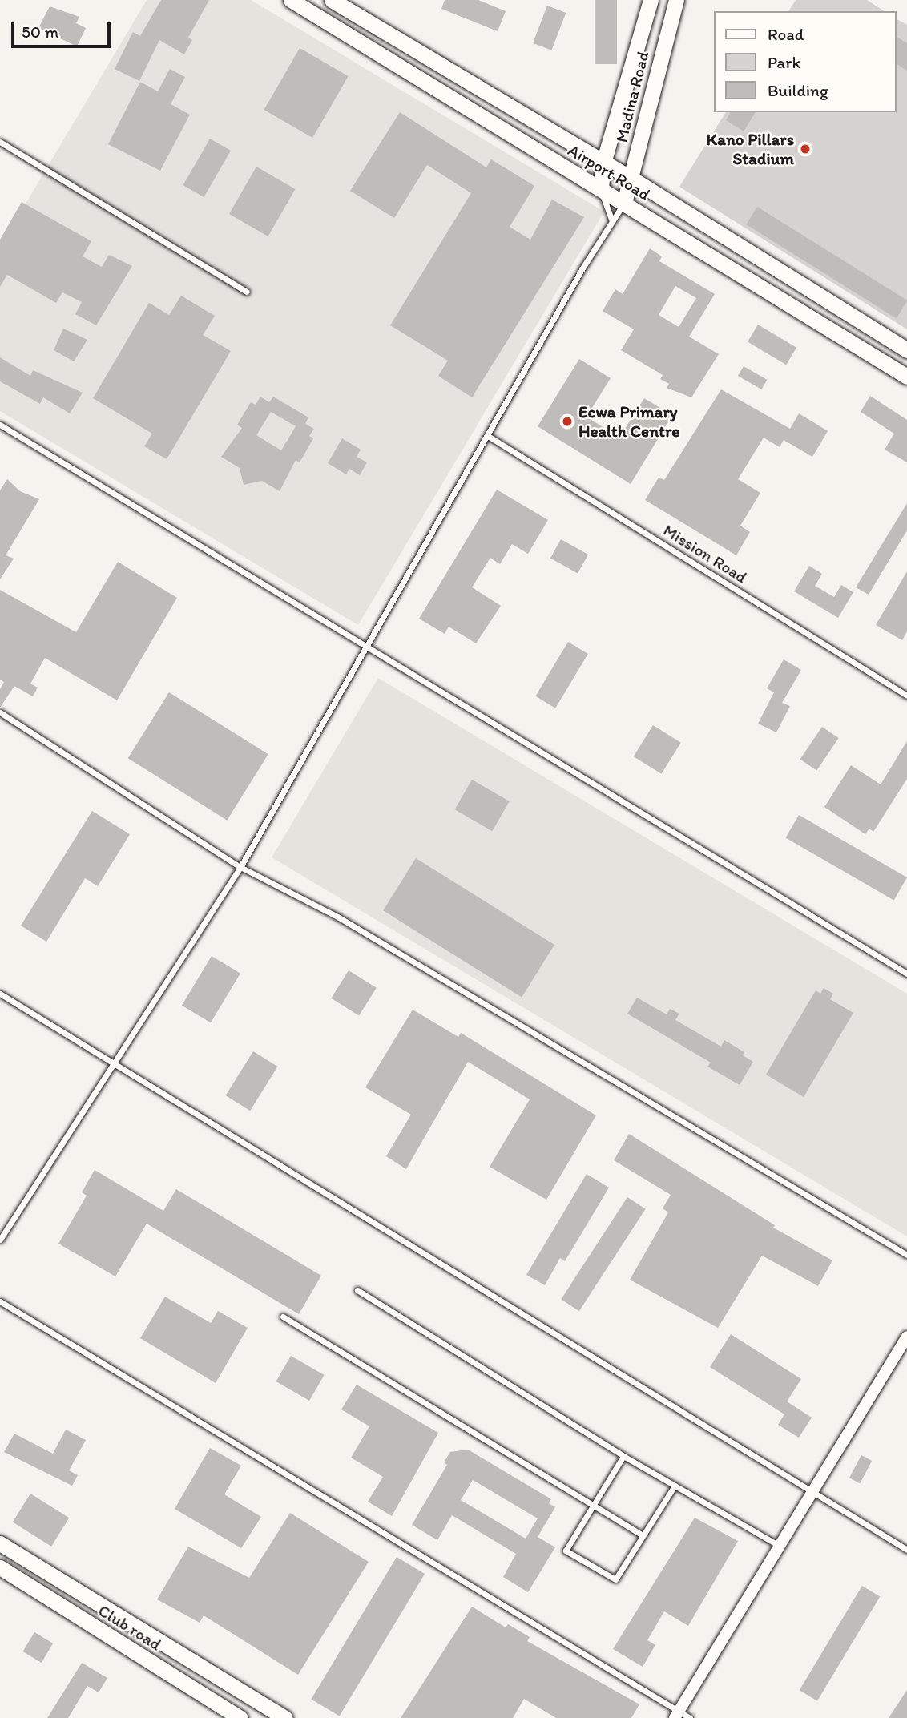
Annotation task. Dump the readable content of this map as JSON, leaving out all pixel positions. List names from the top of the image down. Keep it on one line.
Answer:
{"streets":{"main road":["Madina Road","Airport Road","Club road"],"lane":["Mission Road"]},"crossings":[["Madina Road","Airport Road"]],"places":["Kano Pillars Stadium","Ecwa Primary Health Centre"],"legend":["Road","Park","Building"],"scale_bar":"50 m"}
